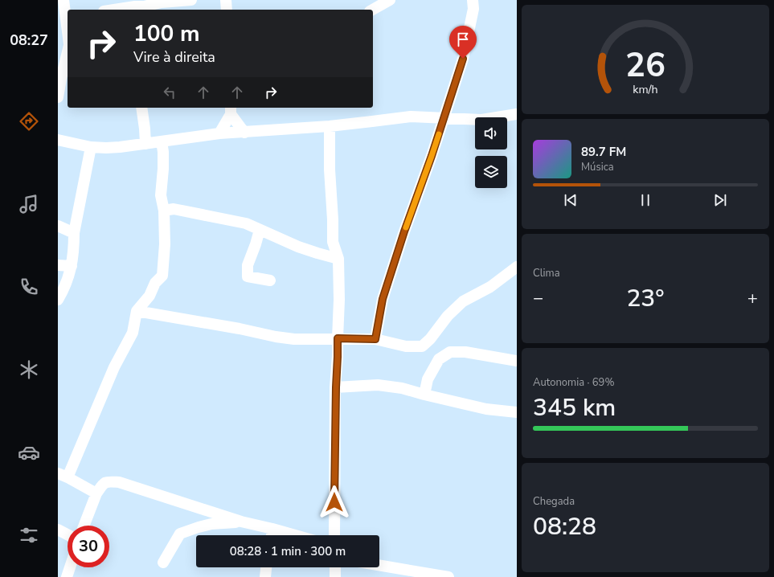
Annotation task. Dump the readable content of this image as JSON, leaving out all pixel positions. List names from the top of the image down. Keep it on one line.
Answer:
{"page":{"tabs":"08:27","turn":["100 m","Vire à direita"],"song":["89.7 FM","Música"],"tile":["Clima",["Autonomia · 69%","345 km"],["Chegada","08:28"]],"heat":["−","23°","+"],"limit":"30","trip":"08:28 · 1 min · 300 m","gauge":["26","km/h"]}}
